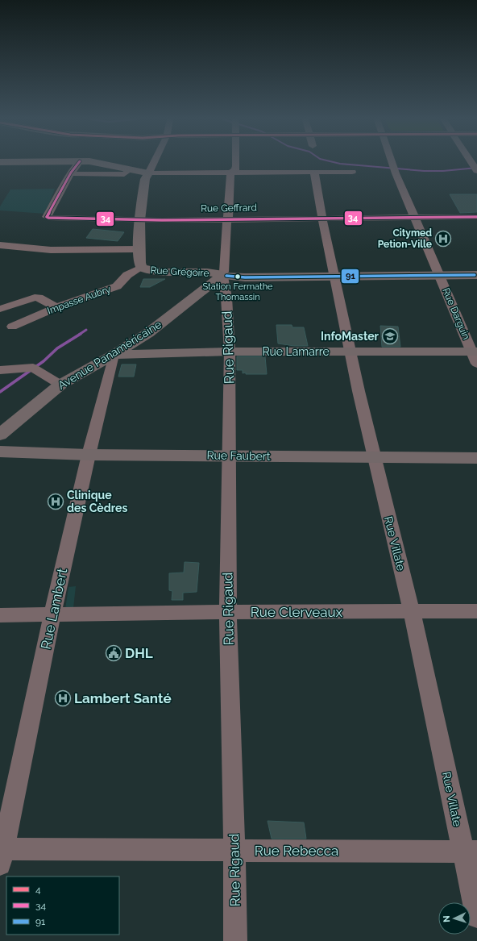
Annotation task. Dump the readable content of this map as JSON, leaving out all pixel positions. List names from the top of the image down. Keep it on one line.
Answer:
{"streets":{"main road":["Rue Grégoire","Rue Lamarre","Avenue Panaméricaine","Rue Faubert"],"street":["Rue Geffrard","Impasse Aubry","Rue Darguin","Rue Rigaud","Rue Villate","Rue Lambert","Rue Clerveaux","Rue Rebecca"]},"crossings":[["Rue Geffrard","Rue Darguin"],["Rue Geffrard","Rue Rigaud"],["Rue Geffrard","Rue Villate"],["Rue Grégoire","Impasse Aubry"],["Rue Grégoire","Rue Darguin"],["Rue Grégoire","Rue Rigaud"],["Rue Grégoire","Avenue Panaméricaine"],["Rue Grégoire","Rue Villate"],["Rue Darguin","Rue Lamarre"],["Rue Rigaud","Rue Lamarre"],["Rue Rigaud","Avenue Panaméricaine"],["Rue Rigaud","Rue Faubert"],["Rue Rigaud","Rue Clerveaux"],["Rue Rigaud","Rue Rebecca"],["Rue Lamarre","Avenue Panaméricaine"],["Rue Lamarre","Rue Villate"],["Rue Lamarre","Rue Lambert"],["Avenue Panaméricaine","Rue Lambert"],["Rue Faubert","Rue Villate"],["Rue Faubert","Rue Lambert"],["Rue Villate","Rue Clerveaux"],["Rue Villate","Rue Rebecca"],["Rue Lambert","Rue Clerveaux"],["Rue Lambert","Rue Rebecca"]],"places":{"hospital":["Citymed Petion-Ville","Clinique des Cèdres","Lambert Santé"],"other":["Station Fermathe Thomassin"],"school or university":["InfoMaster"],"public building":["DHL"]},"lines":["transit line 34","transit line 91"],"legend":["4","34","91"],"north":"left"}
